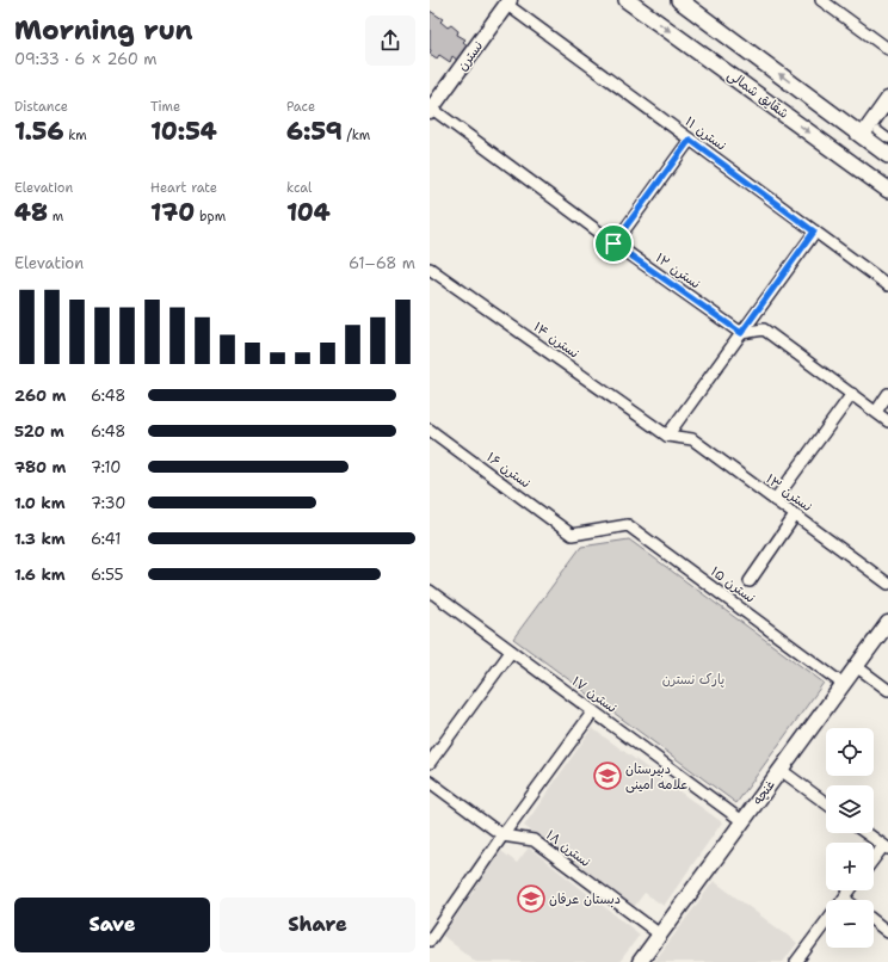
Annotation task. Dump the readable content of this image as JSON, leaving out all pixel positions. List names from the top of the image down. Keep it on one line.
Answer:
{"streets":{"main road":["شقایق شمالی"],"street":["نسترن","نسترن ۱۱","نسترن ۱۲","نسترن ۱۴","نسترن ۱۶","نسترن ۱۳","نسترن ۱۵","نسترن ۱۷","غنچه","نسترن ۱۸"]},"crossings":[["نسترن","نسترن ۱۱"],["نسترن","نسترن ۱۲"],["نسترن ۱۴","نسترن ۱۳"],["نسترن ۱۶","نسترن ۱۵"],["نسترن ۱۵","غنچه"],["نسترن ۱۷","غنچه"],["غنچه","نسترن ۱۸"]],"parks":["پارک نسترن"],"places":{"school or university":["دبیرستان علامه امینی","دبستان عرفان"]},"page":{"heading":["Morning run","09:33 · 6 × 260 m"],"stats":[["Distance","1.56 km"],["Time","10:54"],["Pace","6:59 /km"],["Elevation","48 m"],["Heart rate","170 bpm"],["kcal","104"]],"chart":["Elevation","61–68 m"],"list":[{"name":"260 m","note":"6:48"},{"name":"520 m","note":"6:48"},{"name":"780 m","note":"7:10"},{"name":"1.0 km","note":"7:30"},{"name":"1.3 km","note":"6:41"},{"name":"1.6 km","note":"6:55"}],"map_buttons":["+","−"],"buttons":["Save","Share"]}}
